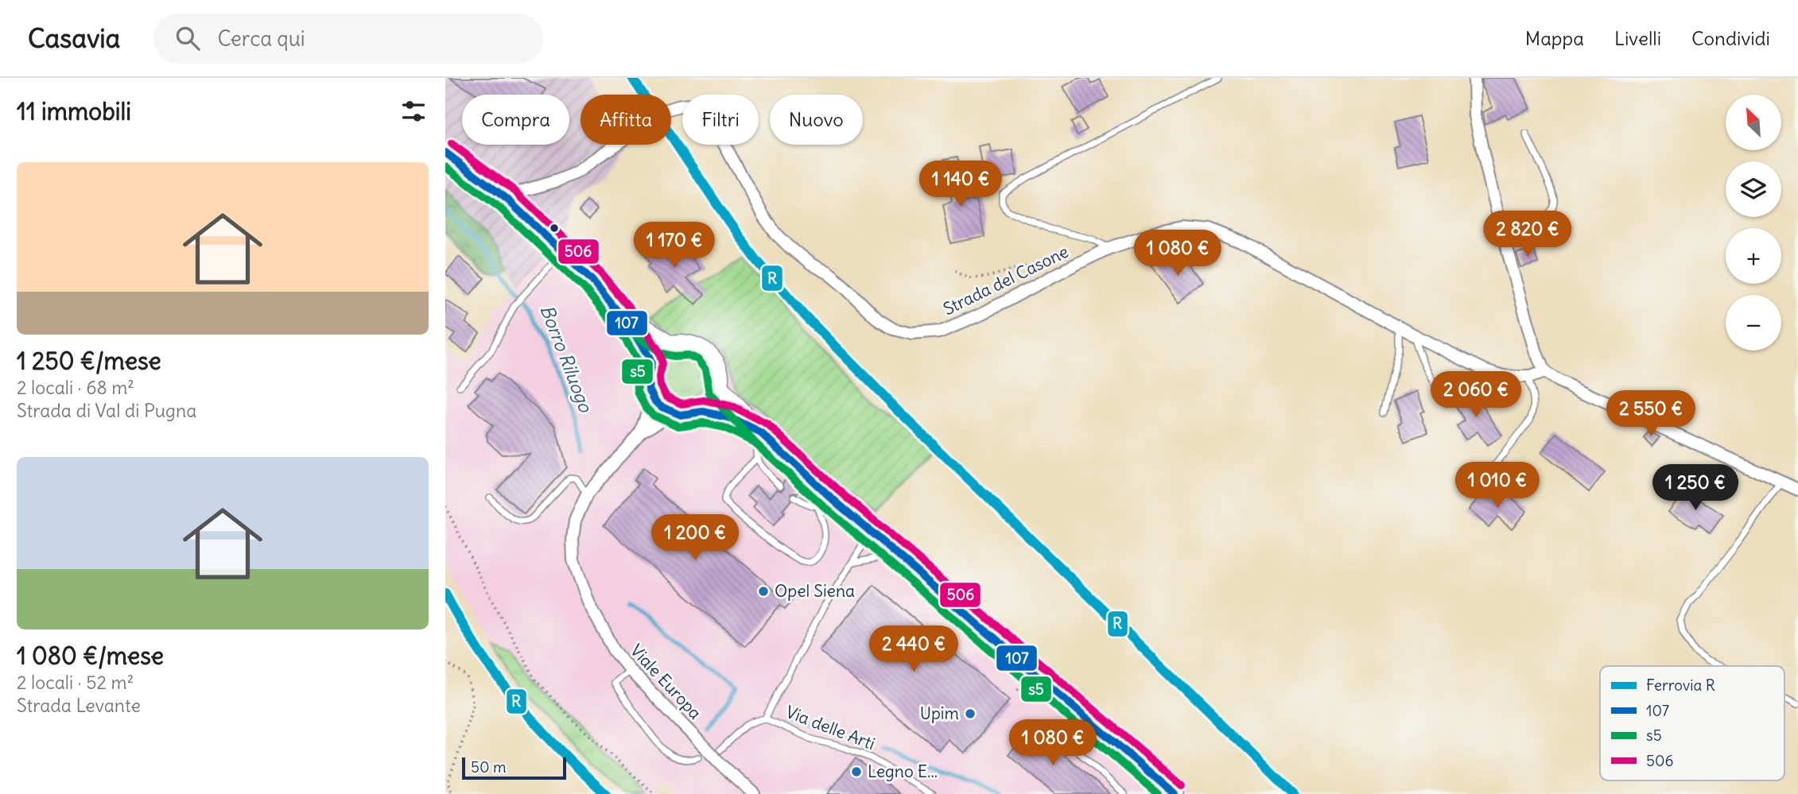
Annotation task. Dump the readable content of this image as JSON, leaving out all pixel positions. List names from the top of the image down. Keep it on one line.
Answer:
{"streets":{"street":["Strada del Casone","Viale Europa"],"lane":["Via delle Arti"]},"water":["Borro Riluogo"],"places":["Opel Siena","Upim","Legno E..."],"lines":["rail line R","transit line 506","transit line 107","transit line s5"],"legend":["Ferrovia R","107","s5","506"],"scale_bar":"50 m","north":"top left","page":{"header":"Casavia","search":"Cerca qui","nav":["Mappa","Livelli","Condividi"],"heading":"11 immobili","map_buttons":["+","−"],"chip":["Compra","Affitta","Filtri","Nuovo"],"list":[{"name":"1 250 €/mese","note":"2 locali · 68 m² · Strada di Val di Pugna"},{"name":"1 080 €/mese","note":"2 locali · 52 m² · Strada Levante"}],"price":["1 140 €","2 820 €","1 170 €","1 080 €","2 060 €","2 550 €","1 010 €","1 250 €","1 200 €","2 440 €","1 080 €"],"scale":"50 m"}}
